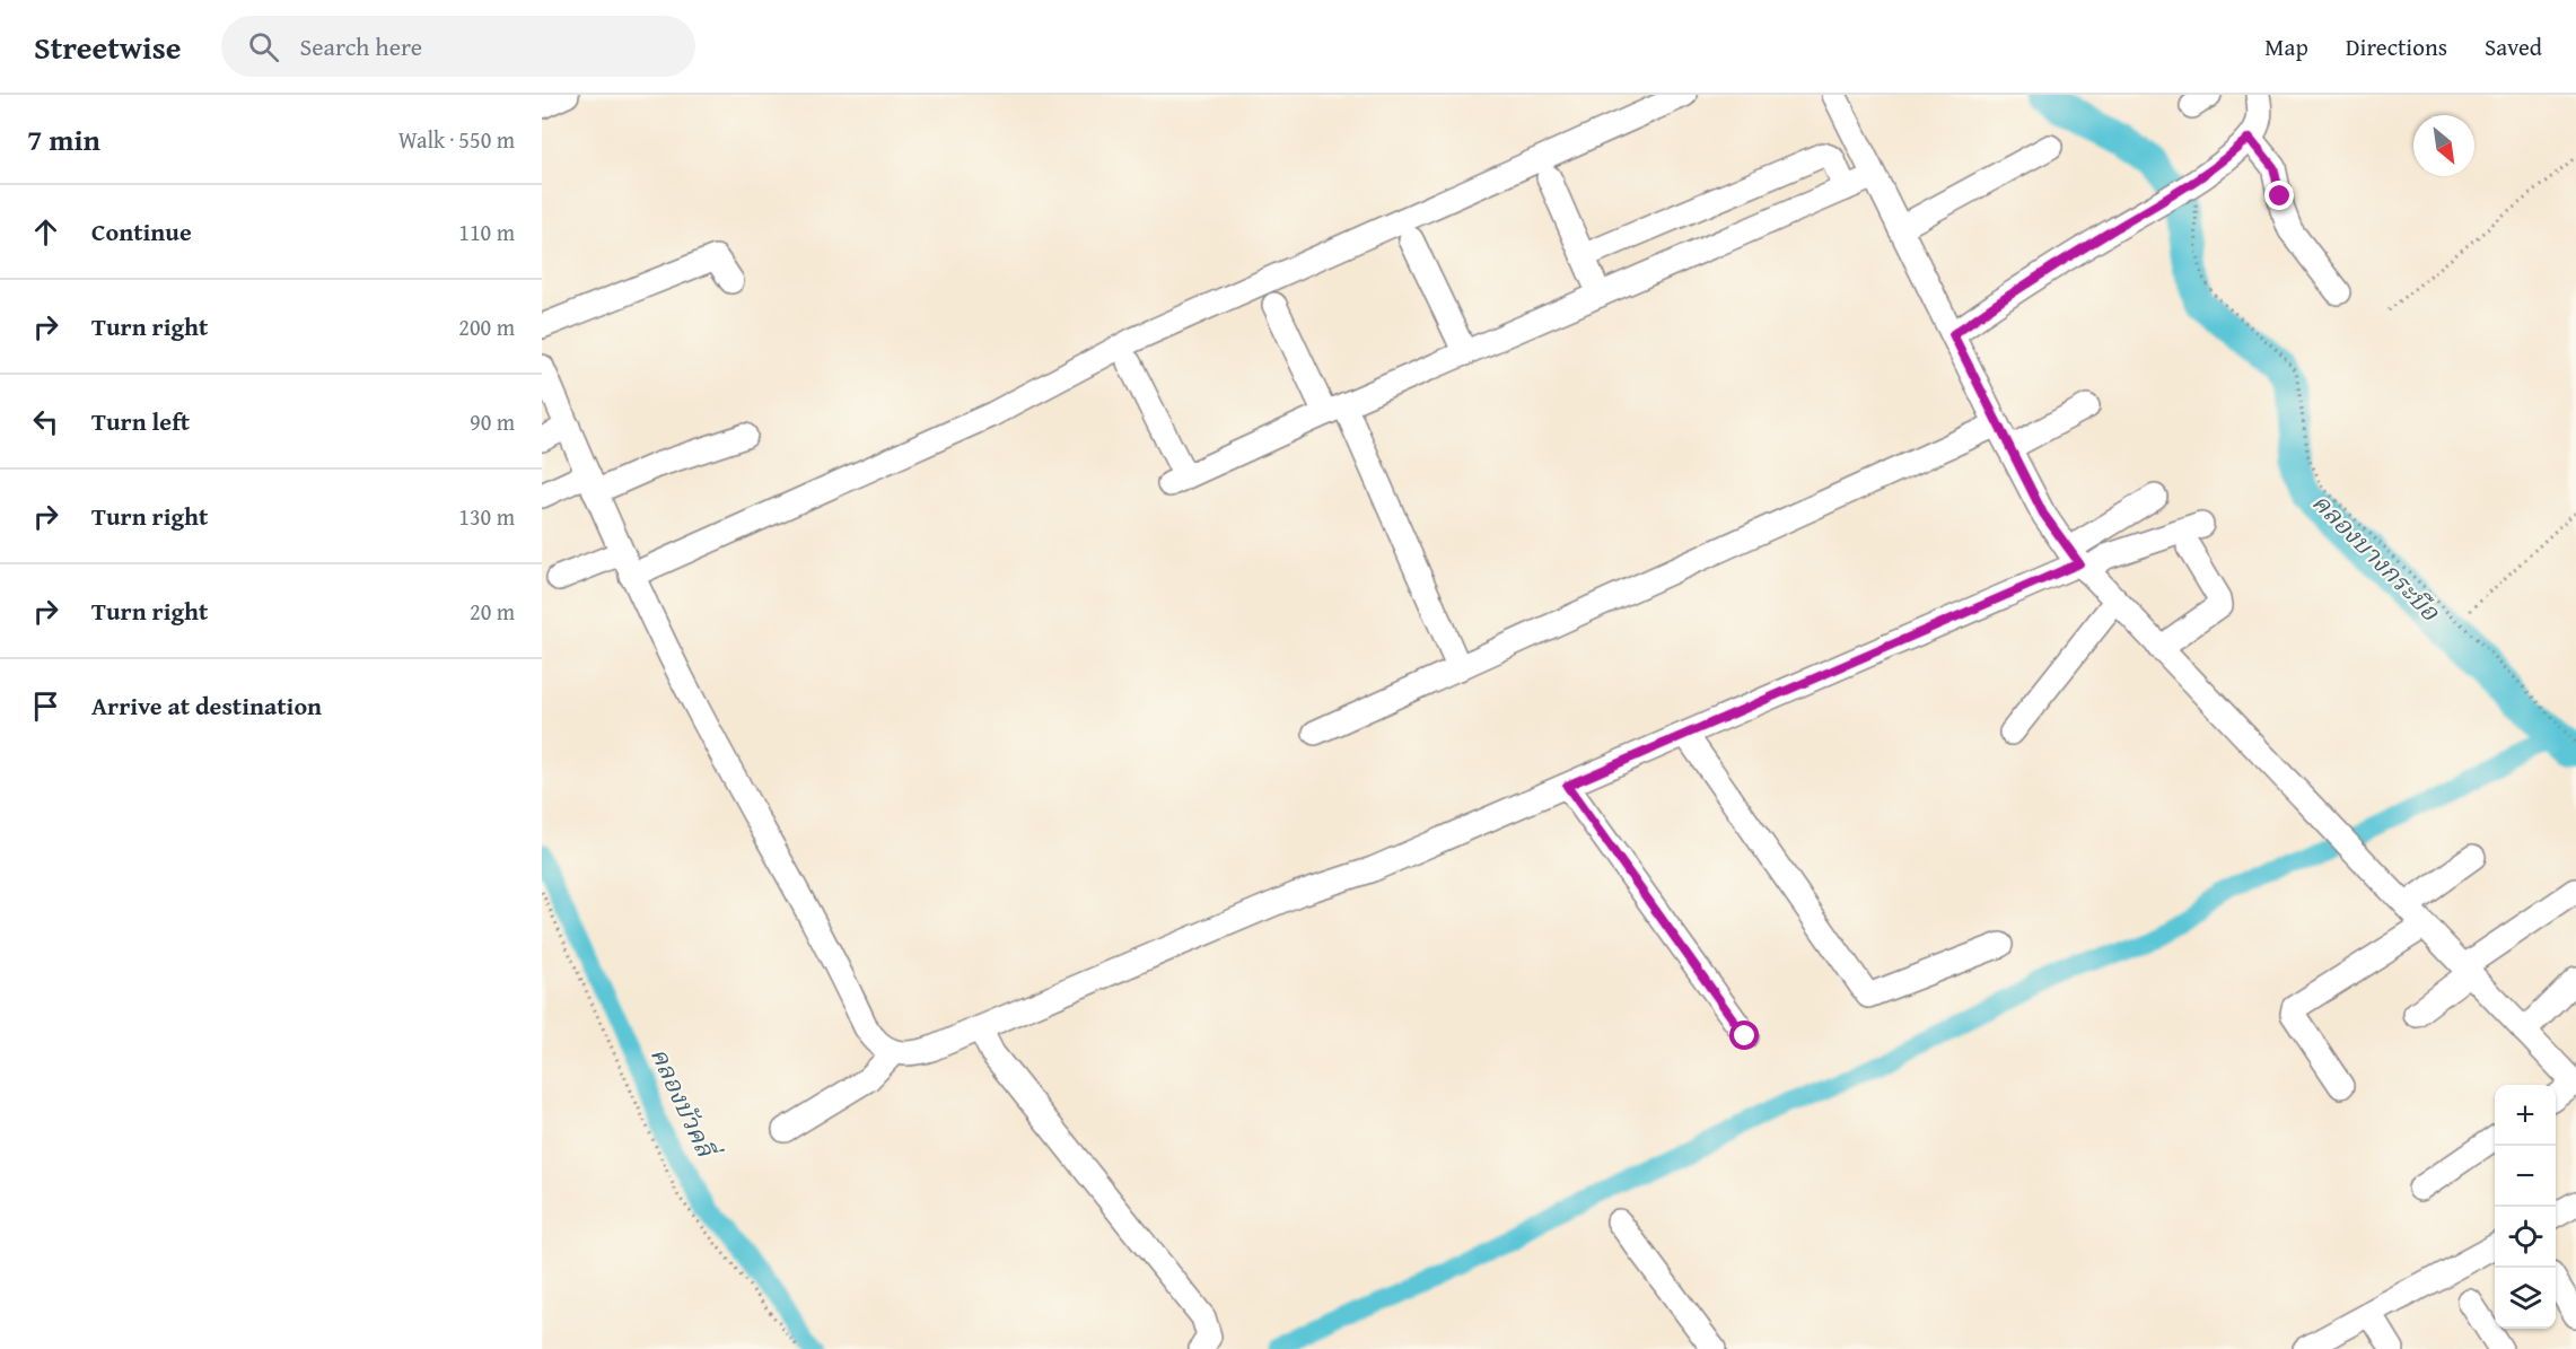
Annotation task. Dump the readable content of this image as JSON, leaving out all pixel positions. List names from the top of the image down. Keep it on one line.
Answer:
{"water":["คลองบางกระบือ","คลองบัวคลี่"],"north":"bottom right","page":{"header":"Streetwise","search":"Search here","nav":["Map","Directions","Saved"],"heading":["7 min","Walk · 550 m"],"list":[["Continue","110 m"],["Turn right","200 m"],["Turn left","90 m"],["Turn right","130 m"],["Turn right","20 m"],"Arrive at destination"],"map_buttons":["+","−"]}}
